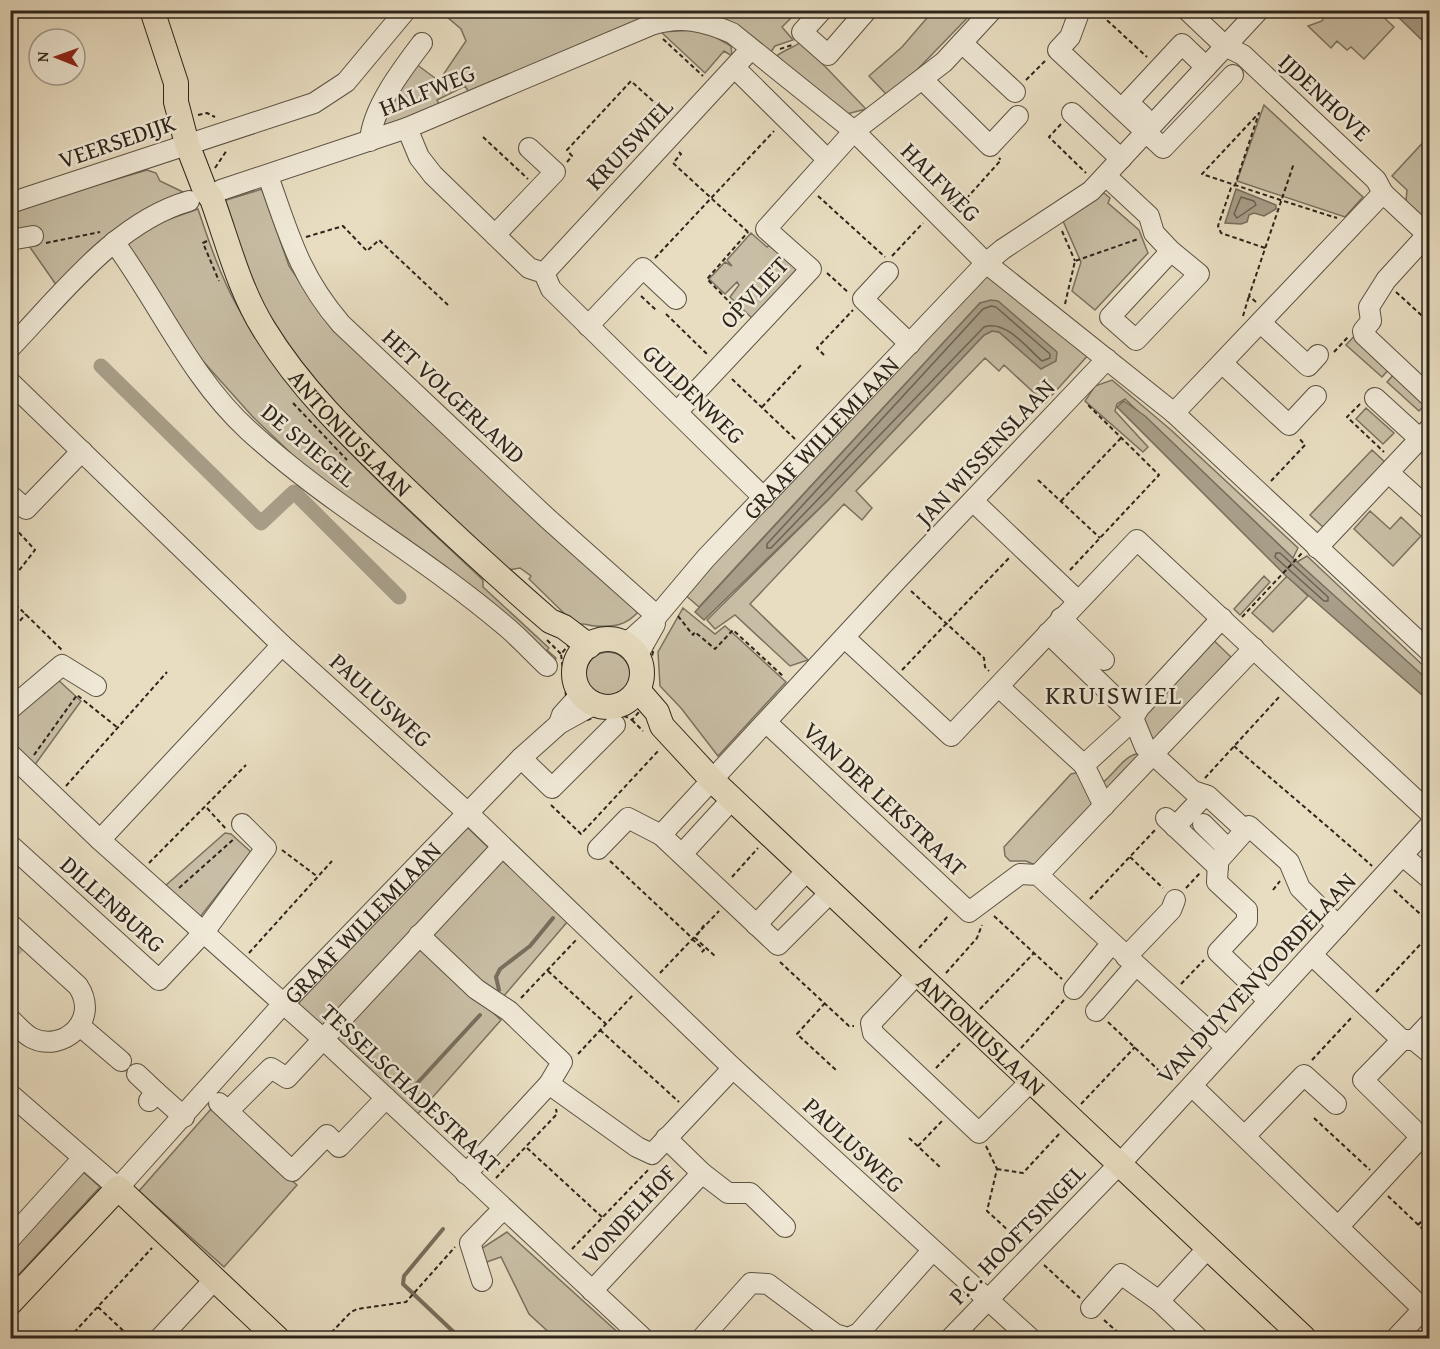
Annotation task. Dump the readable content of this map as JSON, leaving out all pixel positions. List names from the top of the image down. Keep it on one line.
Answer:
{"streets":{"main road":["ANTONIUSLAAN","GRAAF WILLEMLAAN"],"street":["HALFWEG","IJDENHOVE","VEERSEDIJK","KRUISWIEL","OPVLIET","GULDENWEG","HET VOLGERLAND","DE SPIEGEL","JAN WISSENSLAAN","PAULUSWEG","VAN DER LEKSTRAAT","DILLENBURG","VAN DUYVENVOORDELAAN","TESSELSCHADESTRAAT","VONDELHOF","P.C. HOOFTSINGEL"]},"crossings":[["HALFWEG","KRUISWIEL"],["HALFWEG","OPVLIET"],["HALFWEG","GULDENWEG"],["HALFWEG","HET VOLGERLAND"],["HALFWEG","ANTONIUSLAAN"],["HALFWEG","GRAAF WILLEMLAAN"],["HALFWEG","DE SPIEGEL"],["HALFWEG","JAN WISSENSLAAN"],["IJDENHOVE","GRAAF WILLEMLAAN"],["VEERSEDIJK","ANTONIUSLAAN"],["KRUISWIEL","GULDENWEG"],["OPVLIET","GULDENWEG"],["GULDENWEG","GRAAF WILLEMLAAN"],["HET VOLGERLAND","GRAAF WILLEMLAAN"],["ANTONIUSLAAN","GRAAF WILLEMLAAN"],["ANTONIUSLAAN","JAN WISSENSLAAN"],["ANTONIUSLAAN","VAN DUYVENVOORDELAAN"],["ANTONIUSLAAN","P.C. HOOFTSINGEL"],["GRAAF WILLEMLAAN","PAULUSWEG"],["GRAAF WILLEMLAAN","TESSELSCHADESTRAAT"],["JAN WISSENSLAAN","VAN DER LEKSTRAAT"],["PAULUSWEG","P.C. HOOFTSINGEL"],["DILLENBURG","TESSELSCHADESTRAAT"],["VAN DUYVENVOORDELAAN","P.C. HOOFTSINGEL"],["TESSELSCHADESTRAAT","VONDELHOF"]],"districts":["KRUISWIEL"],"north":"left"}
